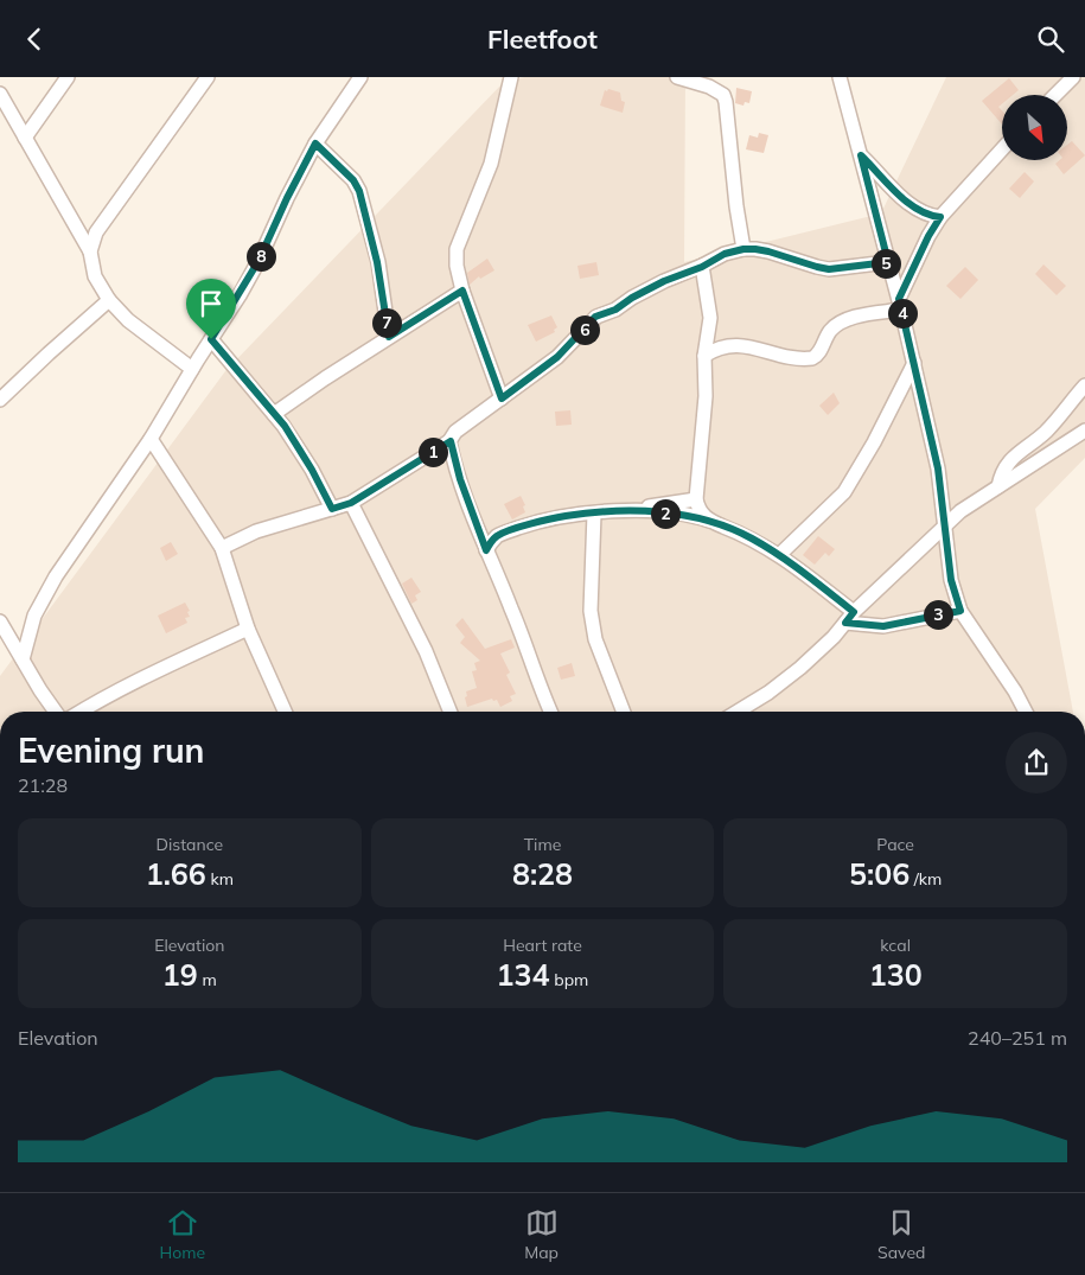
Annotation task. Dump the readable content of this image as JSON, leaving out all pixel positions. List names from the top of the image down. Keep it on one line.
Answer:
{"north":"bottom right","page":{"header":"Fleetfoot","pins":["8","5","4","7","6","1","2","3"],"heading":["Evening run","21:28"],"stats":[["Distance","1.66 km"],["Time","8:28"],["Pace","5:06 /km"],["Elevation","19 m"],["Heart rate","134 bpm"],["kcal","130"]],"chart":["Elevation","240–251 m"],"tabs":["Home","Map","Saved"]}}
